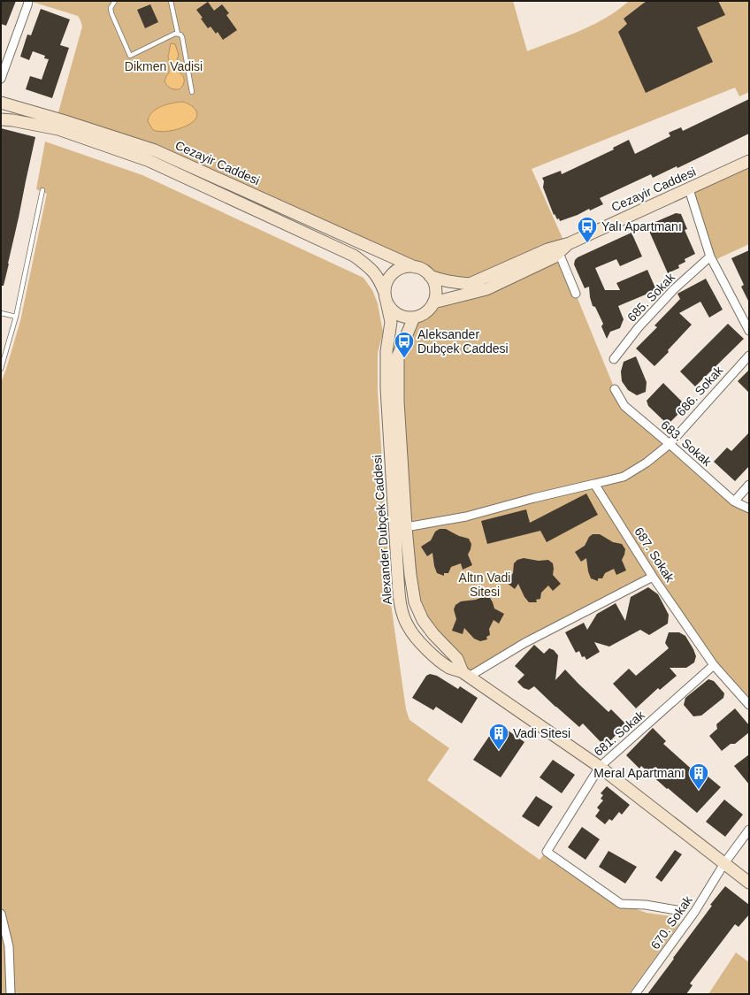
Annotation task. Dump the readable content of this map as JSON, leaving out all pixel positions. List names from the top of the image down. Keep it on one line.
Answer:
{"streets":{"main road":["Cezayir Caddesi","Alexander Dubçek Caddesi"],"street":["685. Sokak","686. Sokak","683. Sokak","687. Sokak","681. Sokak","670. Sokak"]},"crossings":[["Cezayir Caddesi","Alexander Dubçek Caddesi"],["686. Sokak","683. Sokak"],["687. Sokak","681. Sokak"]],"parks":["Dikmen Vadisi","Altın Vadi Sitesi"],"places":{"bus stop":["Yalı Apartmanı","Aleksander Dubçek Caddesi"],"building":["Vadi Sitesi","Meral Apartmanı"]}}
